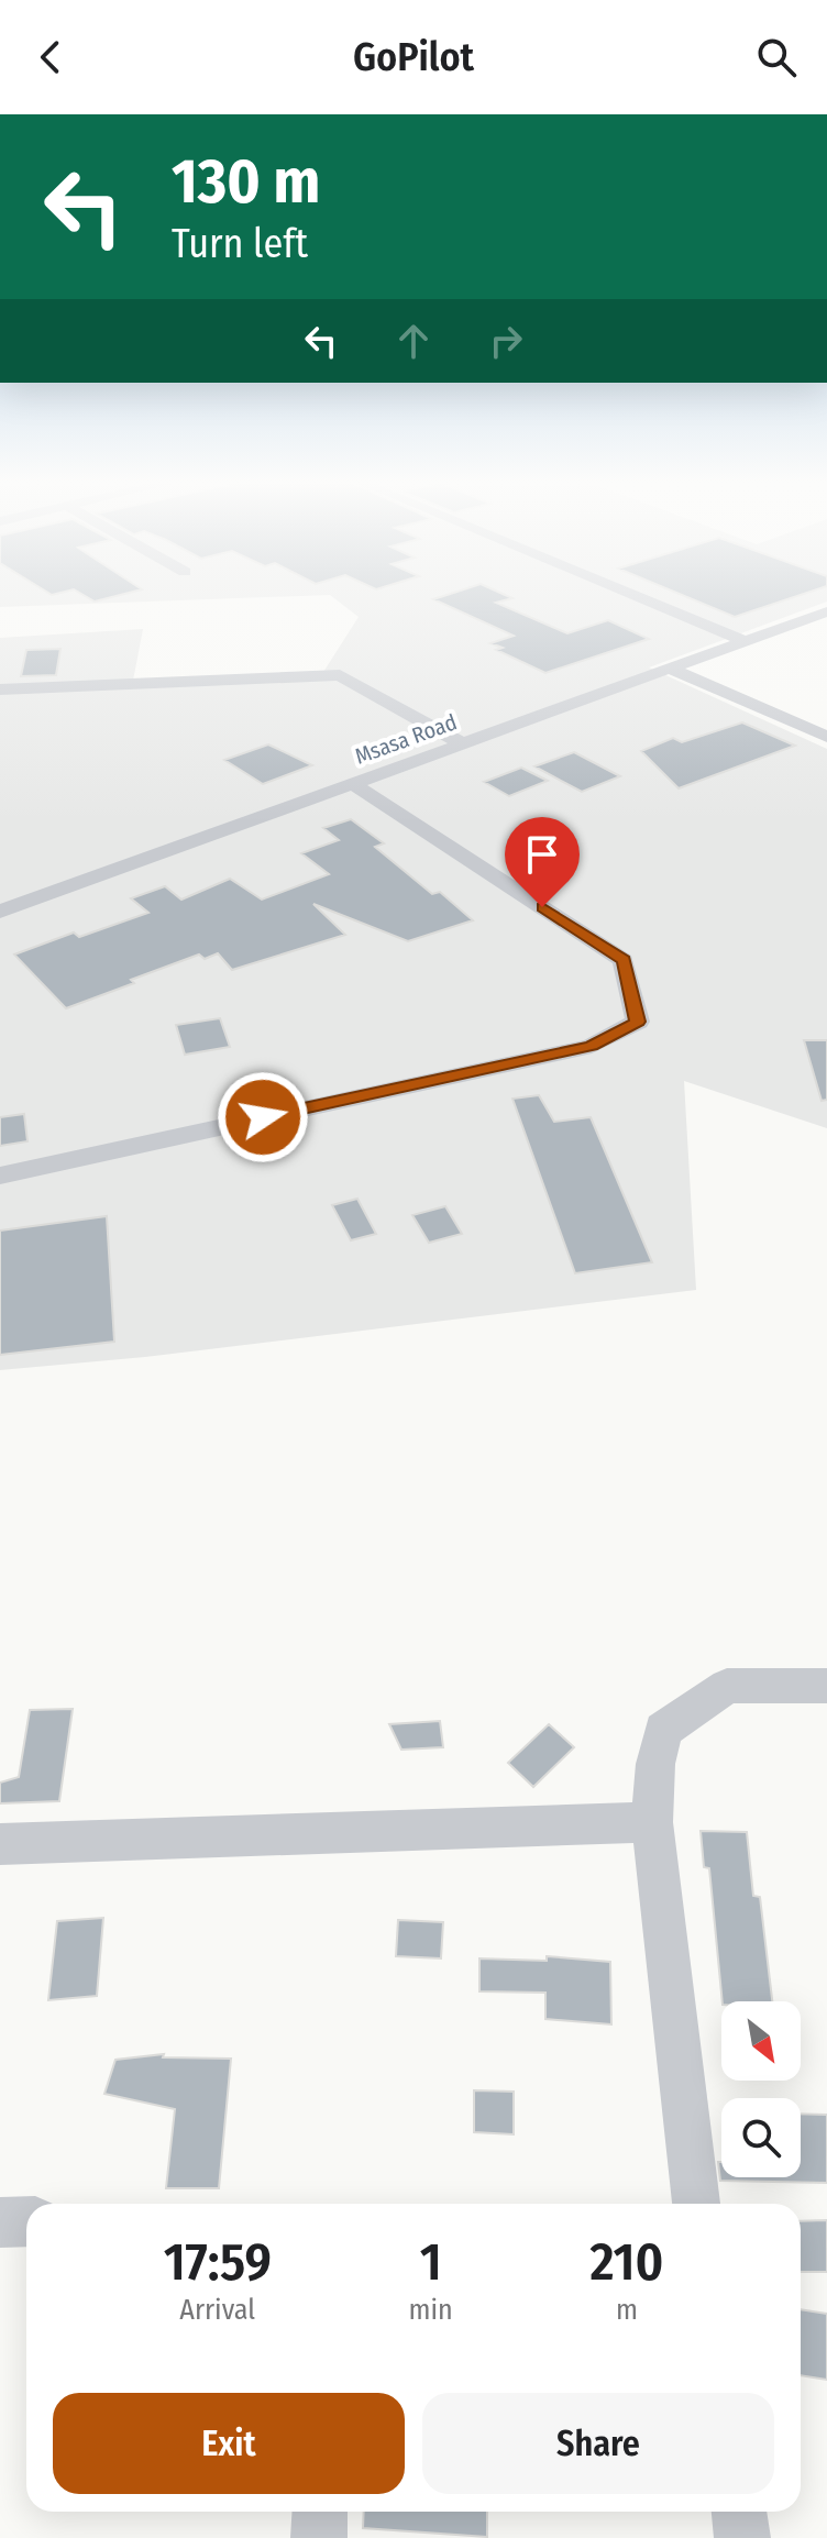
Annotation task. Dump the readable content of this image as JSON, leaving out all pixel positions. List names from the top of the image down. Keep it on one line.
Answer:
{"streets":{"street":["Msasa Road"]},"north":"bottom right","page":{"header":"GoPilot","turn":["130 m","Turn left"],"eta":["17:59","Arrival","1","min","210","m"],"buttons":["Exit","Share"]}}
